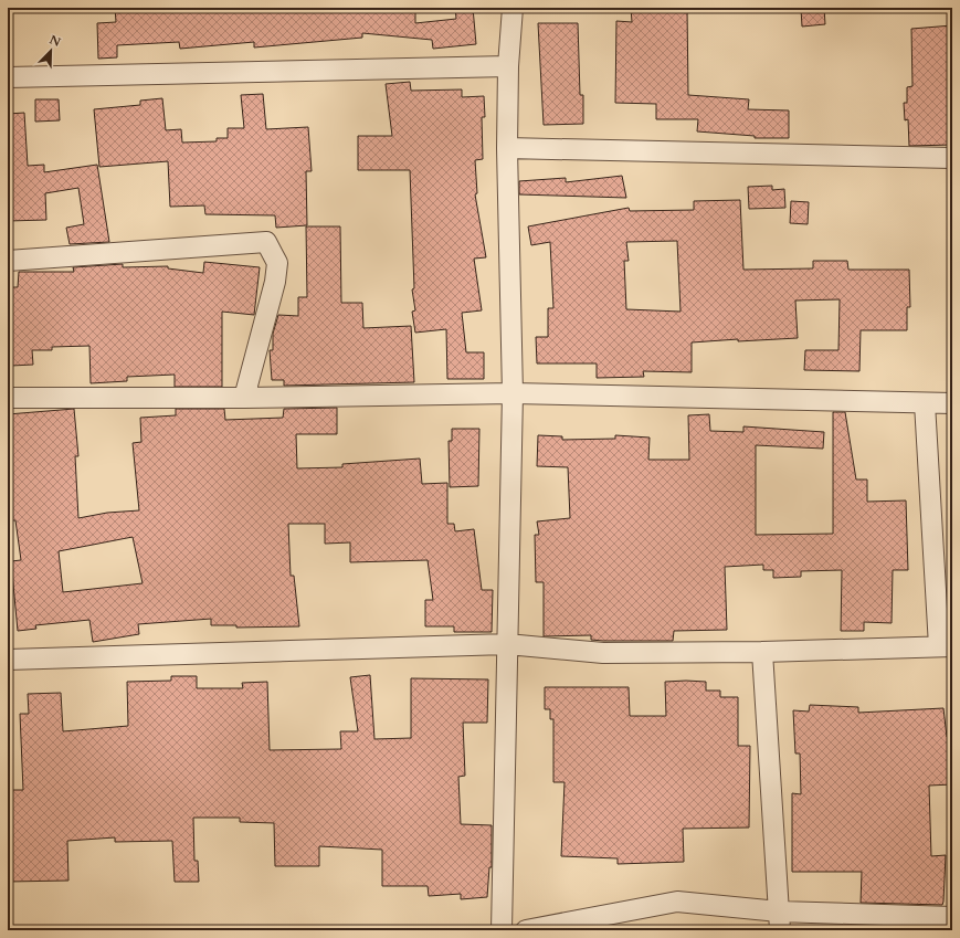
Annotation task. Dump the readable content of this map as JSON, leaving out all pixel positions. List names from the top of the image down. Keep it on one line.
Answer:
{"north":"top right"}
